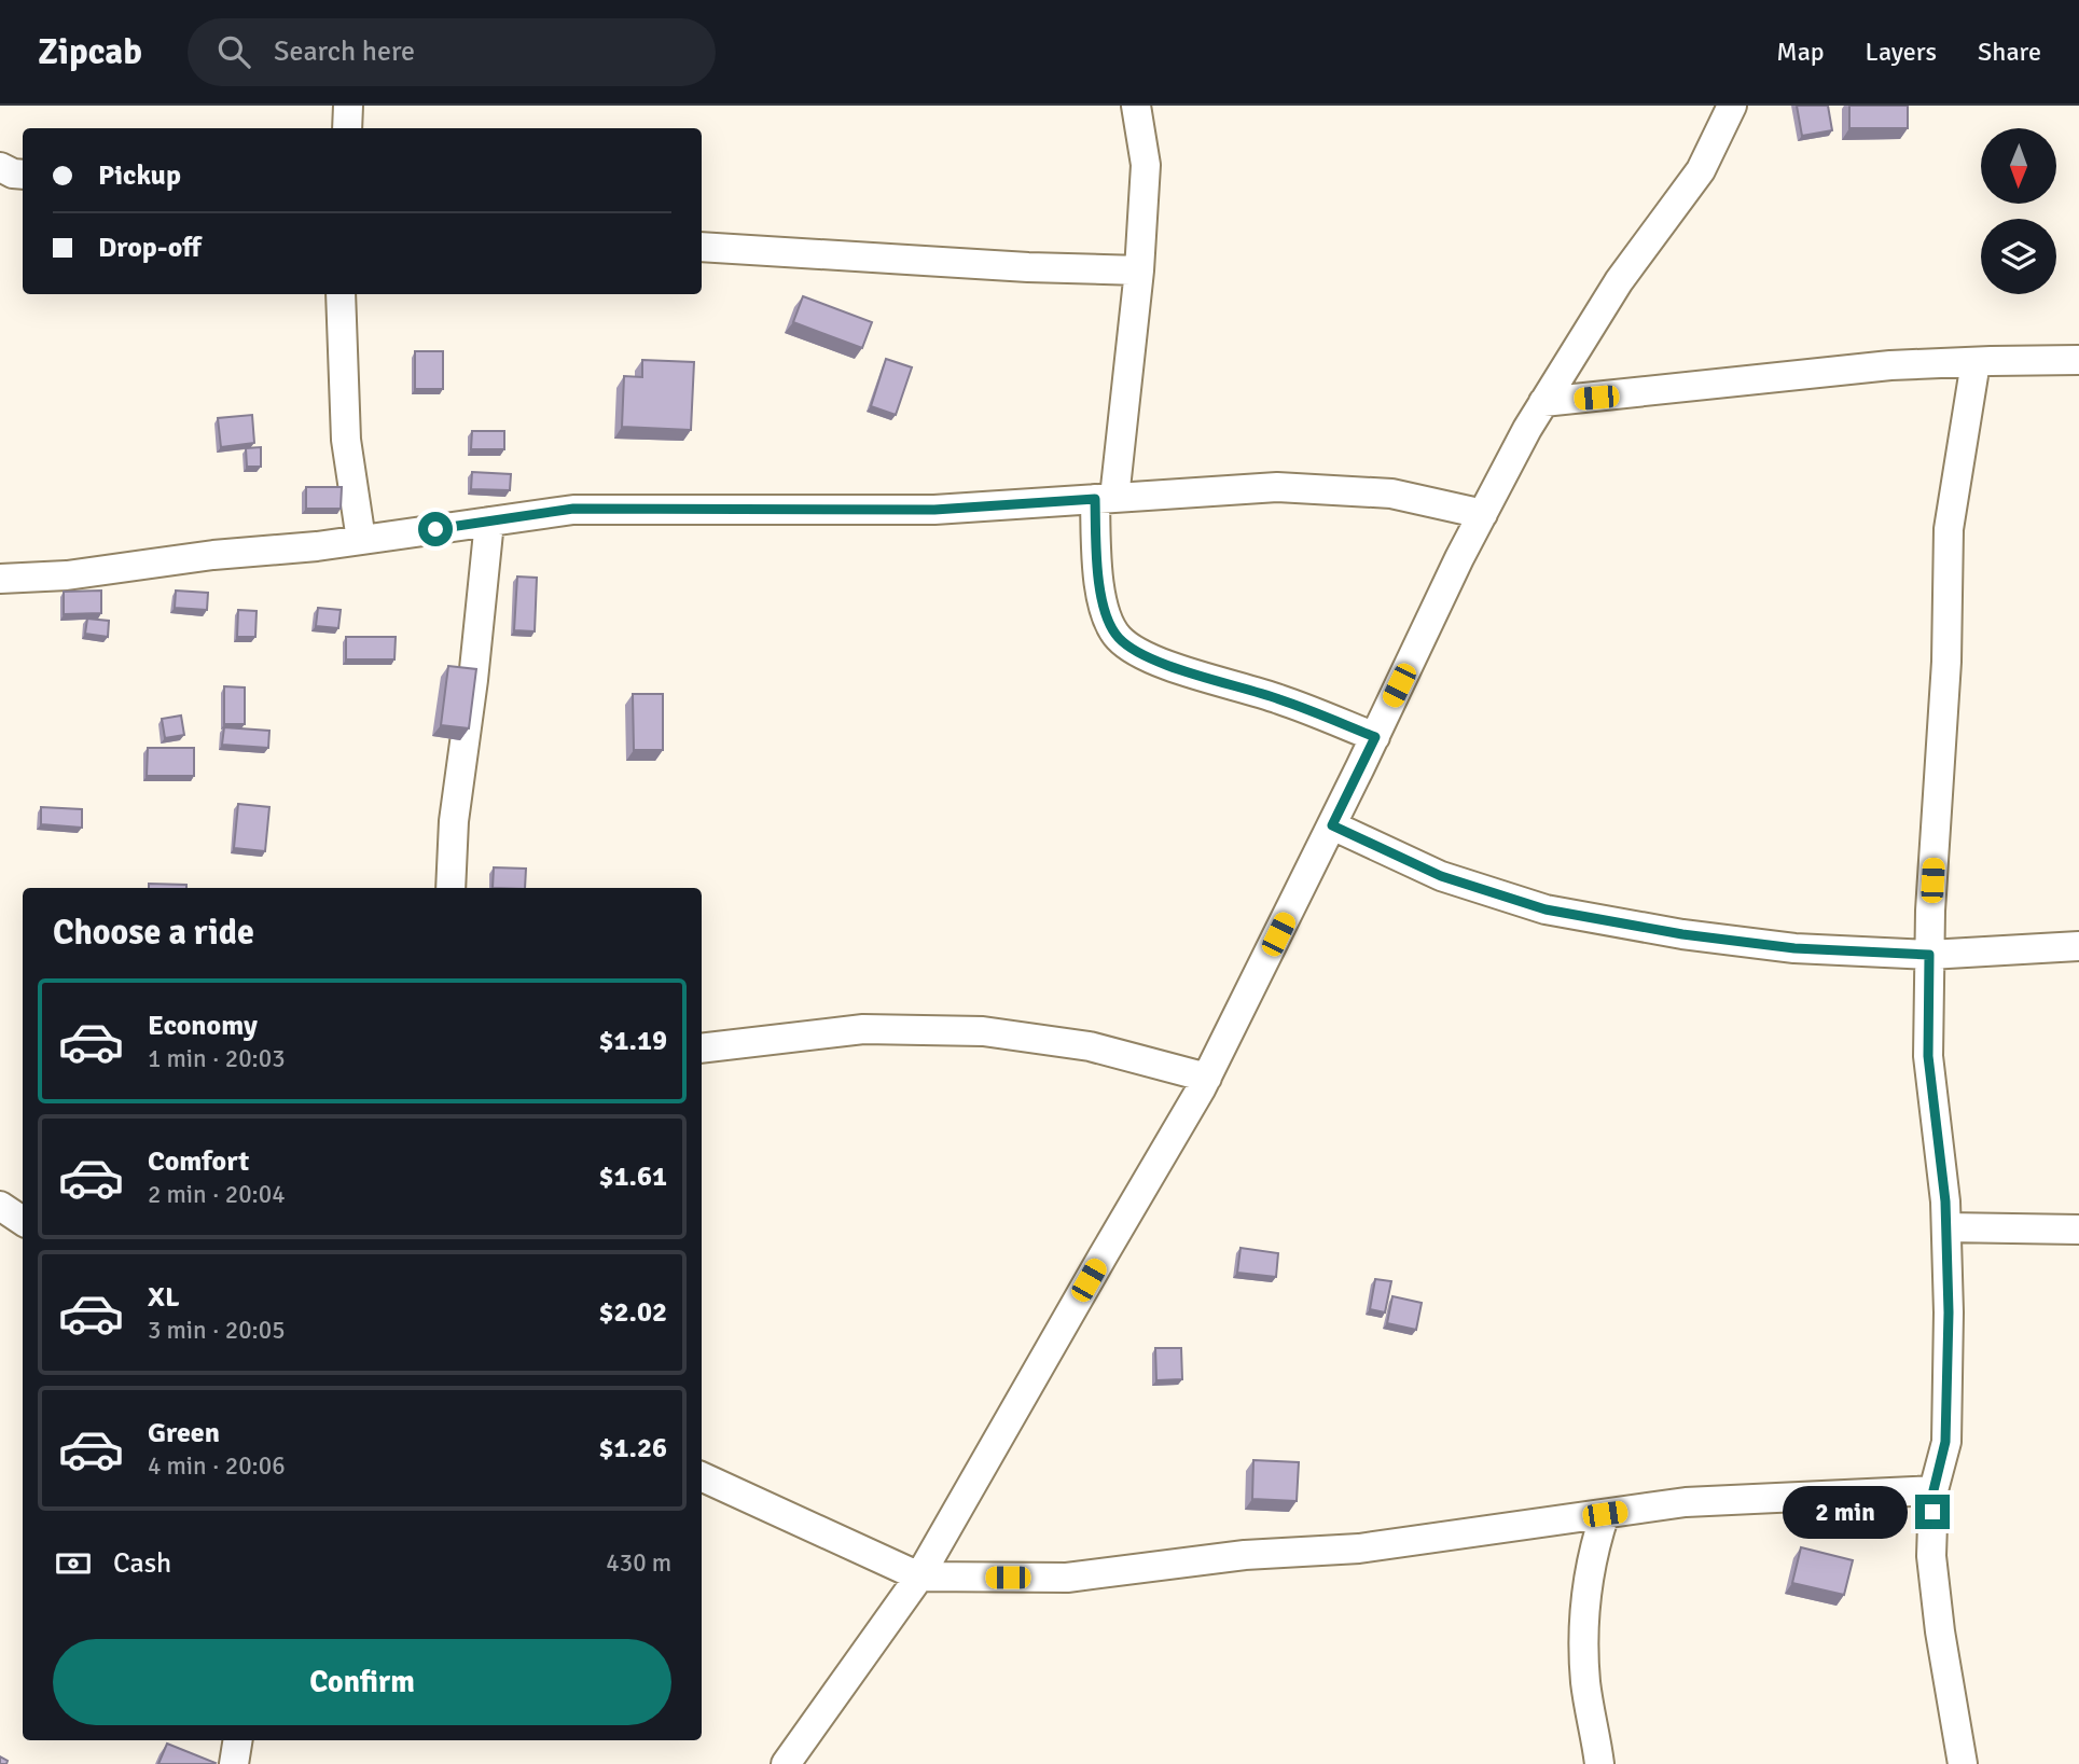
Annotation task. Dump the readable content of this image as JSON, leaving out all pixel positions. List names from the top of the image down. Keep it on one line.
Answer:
{"north":"bottom","page":{"header":"Zipcab","search":"Search here","nav":["Map","Layers","Share"],"banner":["Pickup","Drop-off"],"heading":"Choose a ride","list":[{"name":"Economy","note":"1 min · 20:03","value":"$1.19"},{"name":"Comfort","note":"2 min · 20:04","value":"$1.61"},{"name":"XL","note":"3 min · 20:05","value":"$2.02"},{"name":"Green","note":"4 min · 20:06","value":"$1.26"}],"bubble":"2 min","pay":["Cash","430 m"],"buttons":"Confirm"}}
